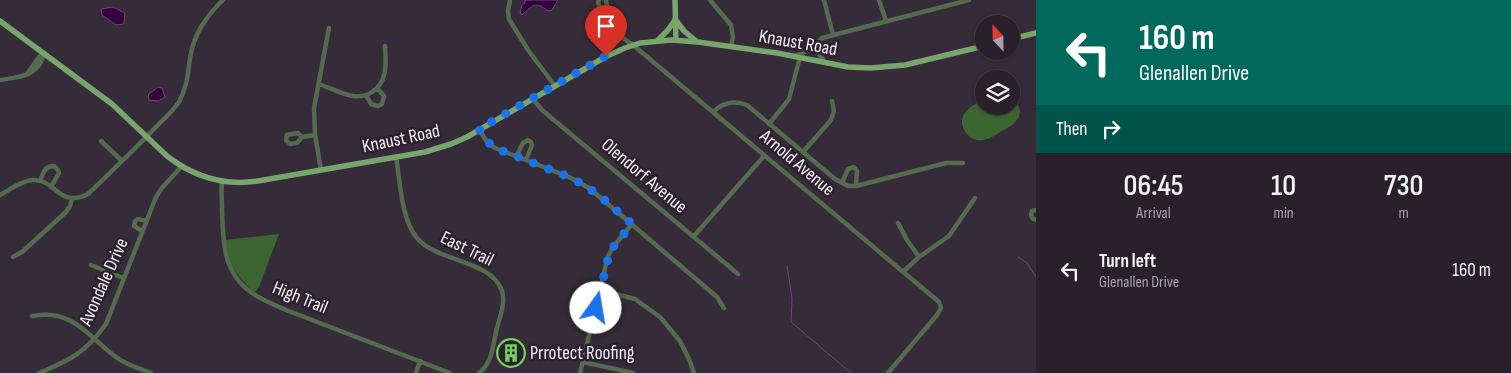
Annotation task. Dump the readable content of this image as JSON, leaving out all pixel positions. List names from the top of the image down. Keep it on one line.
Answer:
{"streets":{"main road":["Knaust Road"],"street":["Arnold Avenue","Olendorf Avenue","East Trail","Avondale Drive","High Trail"]},"crossings":[["Knaust Road","Arnold Avenue"],["Knaust Road","Olendorf Avenue"],["Knaust Road","East Trail"],["Knaust Road","Avondale Drive"],["Knaust Road","High Trail"]],"places":{"building":["Prrotect Roofing"]},"north":"top","page":{"turn":["160 m","Glenallen Drive"],"then":"Then","eta":["06:45","Arrival","10","min","730","m"],"list":[{"name":"Turn left","note":"Glenallen Drive","value":"160 m"}]}}
